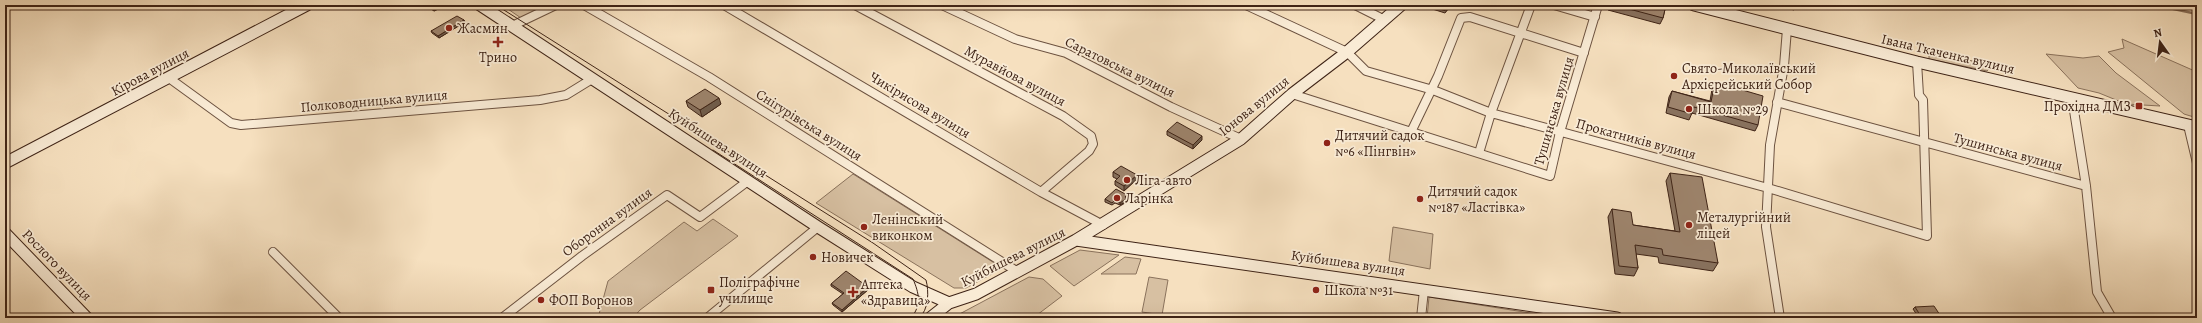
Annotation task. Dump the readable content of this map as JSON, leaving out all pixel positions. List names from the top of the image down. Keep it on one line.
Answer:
{"streets":{"main road":["Івана Ткаченка вулиця","Кірова вулиця","Іонова вулиця","Куйбишева вулиця","Рослого вулиця"],"street":["Саратовська вулиця","Муравйова вулиця","Полководницька вулиця","Чикірисова вулиця","Тушинська вулиця","Снігурівська вулиця","Прокатників вулиця","Оборонна вулиця"]},"crossings":[["Івана Ткаченка вулиця","Тушинська вулиця"],["Саратовська вулиця","Іонова вулиця"],["Кірова вулиця","Полководницька вулиця"],["Муравйова вулиця","Чикірисова вулиця"],["Полководницька вулиця","Куйбишева вулиця"],["Чикірисова вулиця","Іонова вулиця"],["Іонова вулиця","Прокатників вулиця"],["Іонова вулиця","Куйбишева вулиця"],["Тушинська вулиця","Прокатників вулиця"],["Снігурівська вулиця","Куйбишева вулиця"],["Куйбишева вулиця","Оборонна вулиця"]],"places":{"other":["Жасмин","Свято-Миколаївський Архієрейський Собор","Школа №29","Дитячий садок №6 «Пінгвін»","Ліга-авто","Ларінка","Дитячий садок №187 «Ластівка»","Металургійний ліцей","Ленінський виконком","Новичек","Школа №31","ФОП Воронов"],"health":["Трино","Аптека «Здравица»"],"transit":["Прохідна ДМЗ","Поліграфічне училище"]},"north":"top"}
